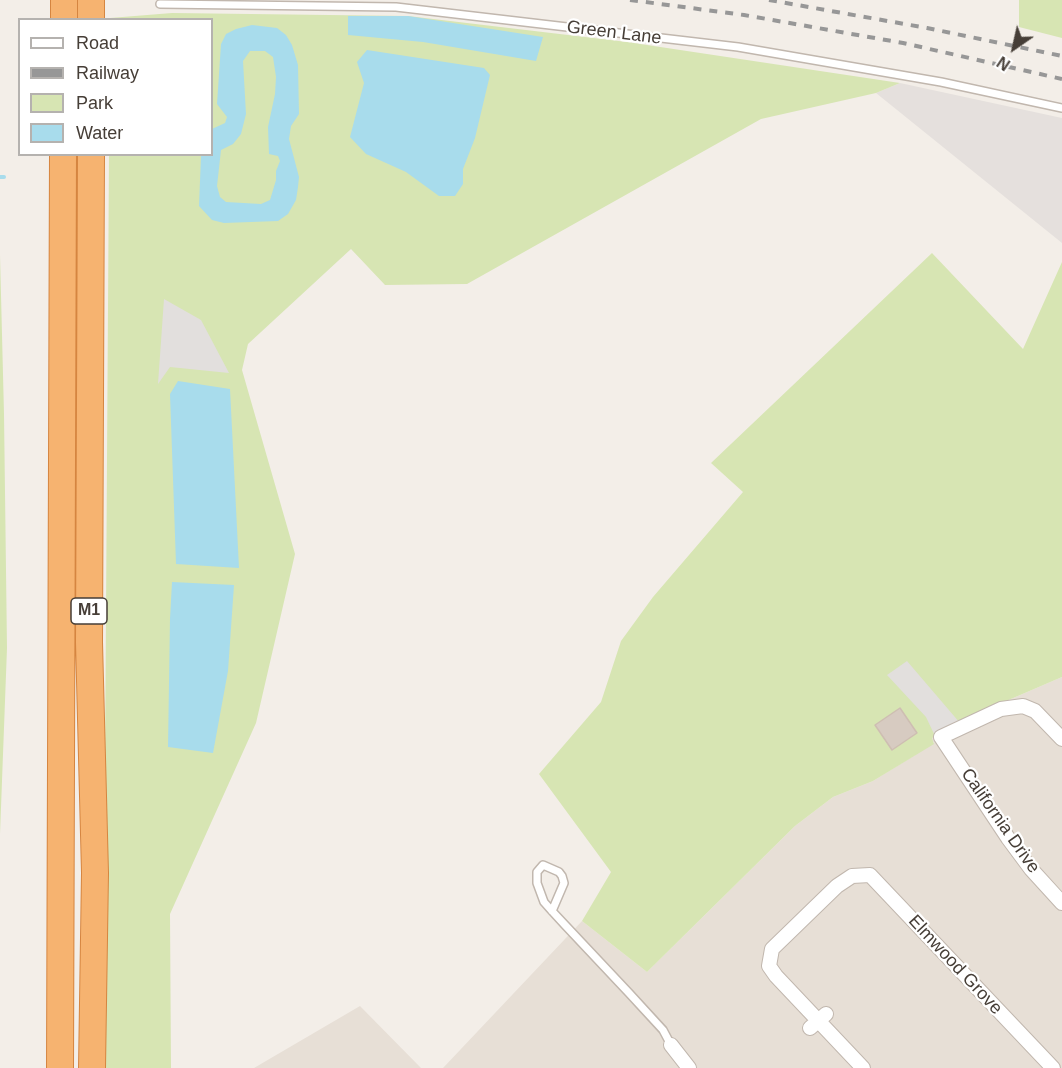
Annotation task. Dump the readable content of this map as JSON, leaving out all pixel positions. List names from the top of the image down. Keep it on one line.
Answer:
{"streets":{"highway":["M1"],"street":["California Drive","Elmwood Grove"],"lane":["Green Lane"]},"legend":["Road","Railway","Park","Water"],"north":"bottom left"}
